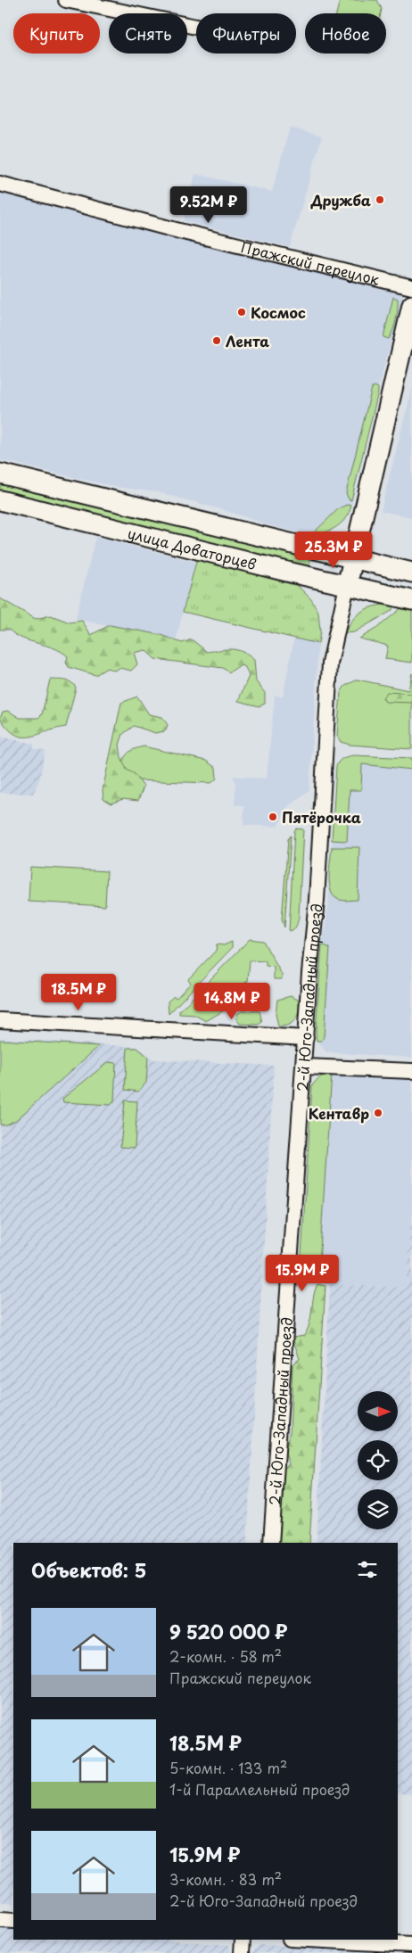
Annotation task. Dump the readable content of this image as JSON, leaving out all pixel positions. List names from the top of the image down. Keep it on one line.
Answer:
{"streets":{"main road":["улица Доваторцев"],"street":["Пражский переулок","2-й Юго-Западный проезд"]},"crossings":[["улица Доваторцев","2-й Юго-Западный проезд"]],"places":["Дружба","Космос","Лента","Пятёрочка","Кентавр"],"north":"right","page":{"chip":["Купить","Снять","Фильтры","Новое"],"price":["9.52M ₽","25.3M ₽","18.5M ₽","14.8M ₽","15.9M ₽"],"heading":"Объектов: 5","list":[{"name":"9 520 000 ₽","note":"2-комн. · 58 m² · Пражский переулок"},{"name":"18.5M ₽","note":"5-комн. · 133 m² · 1-й Параллельный проезд"},{"name":"15.9M ₽","note":"3-комн. · 83 m² · 2-й Юго-Западный проезд"}]}}
